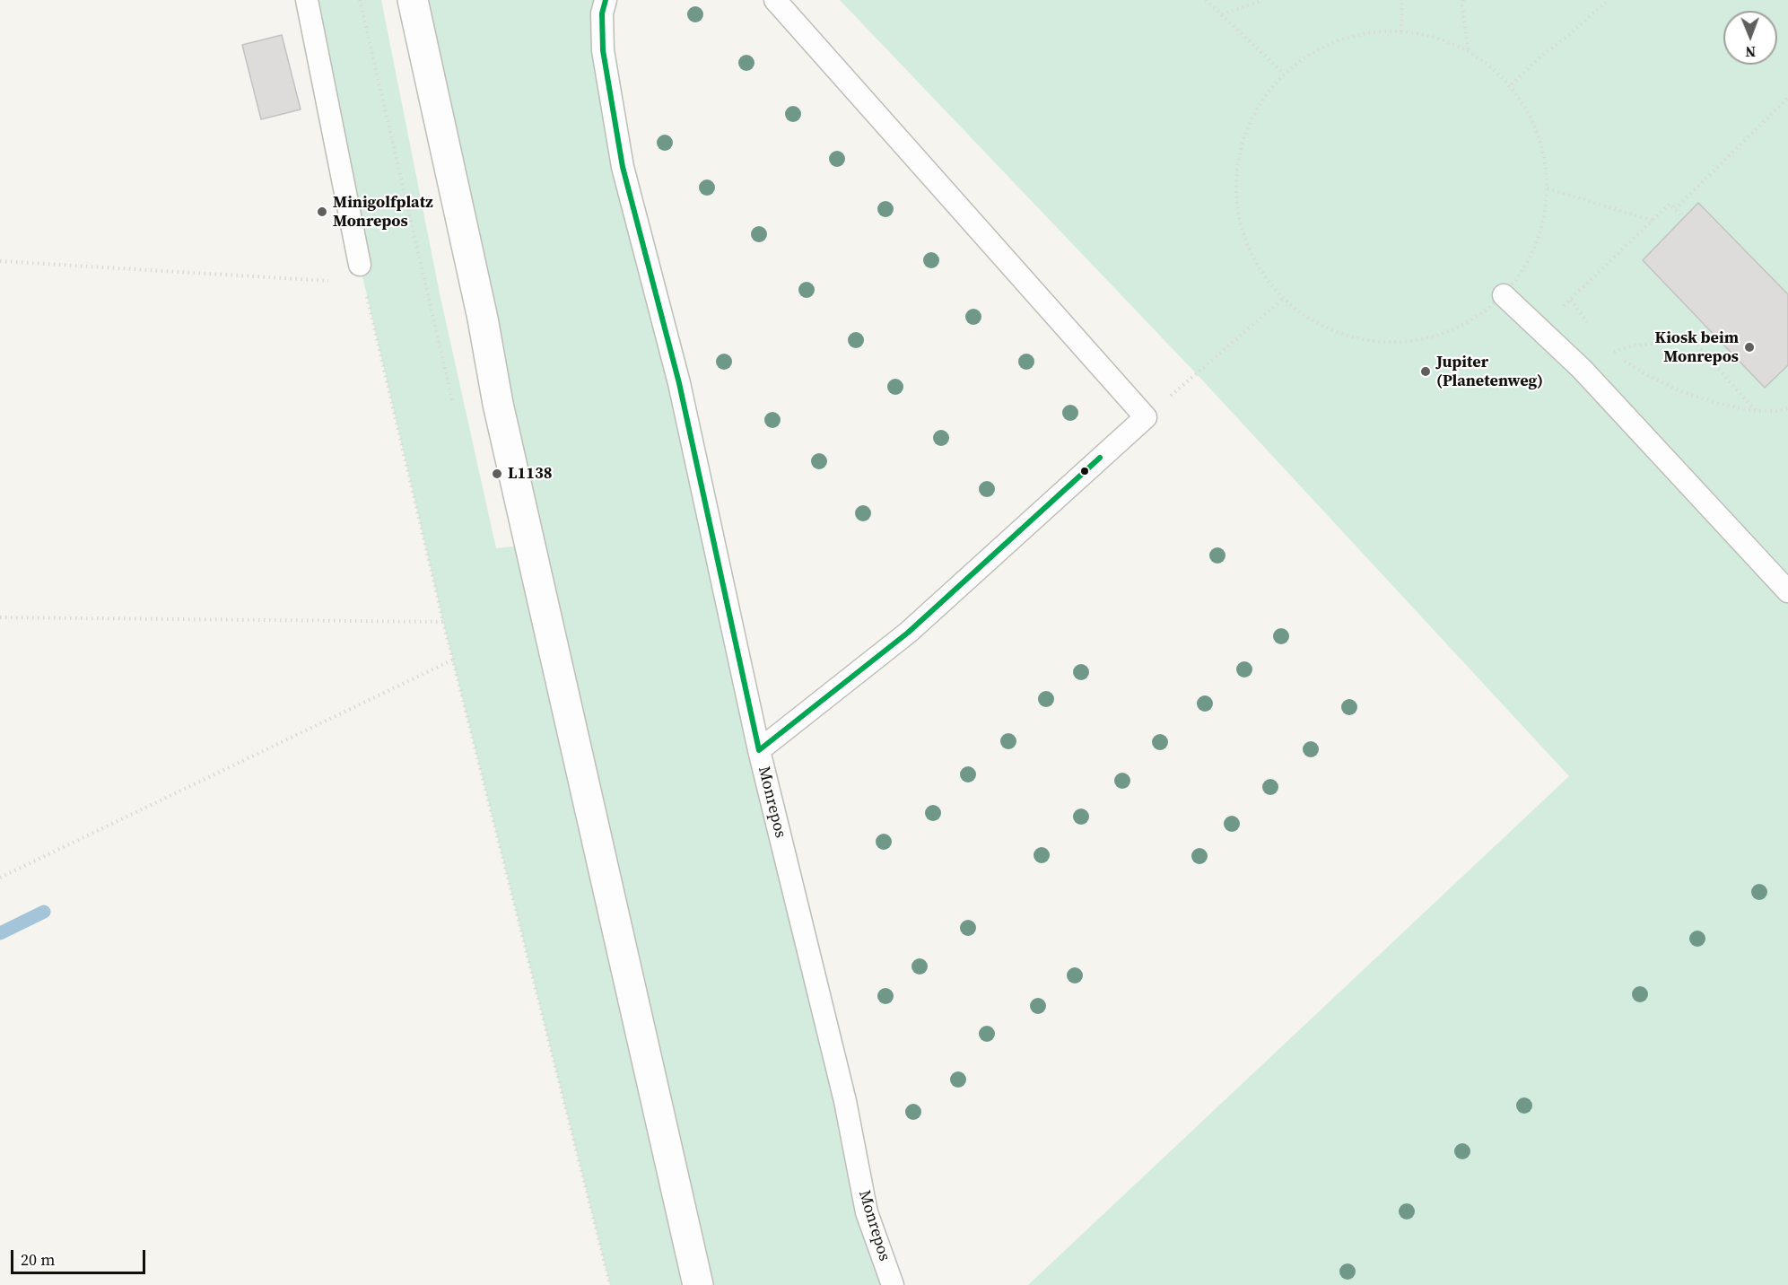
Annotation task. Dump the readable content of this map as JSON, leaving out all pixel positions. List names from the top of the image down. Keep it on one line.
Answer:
{"streets":{"lane":["Monrepos"]},"places":["Minigolfplatz Monrepos","Kiosk beim Monrepos","Jupiter (Planetenweg)","L1138"],"scale_bar":"20 m","north":"bottom"}
